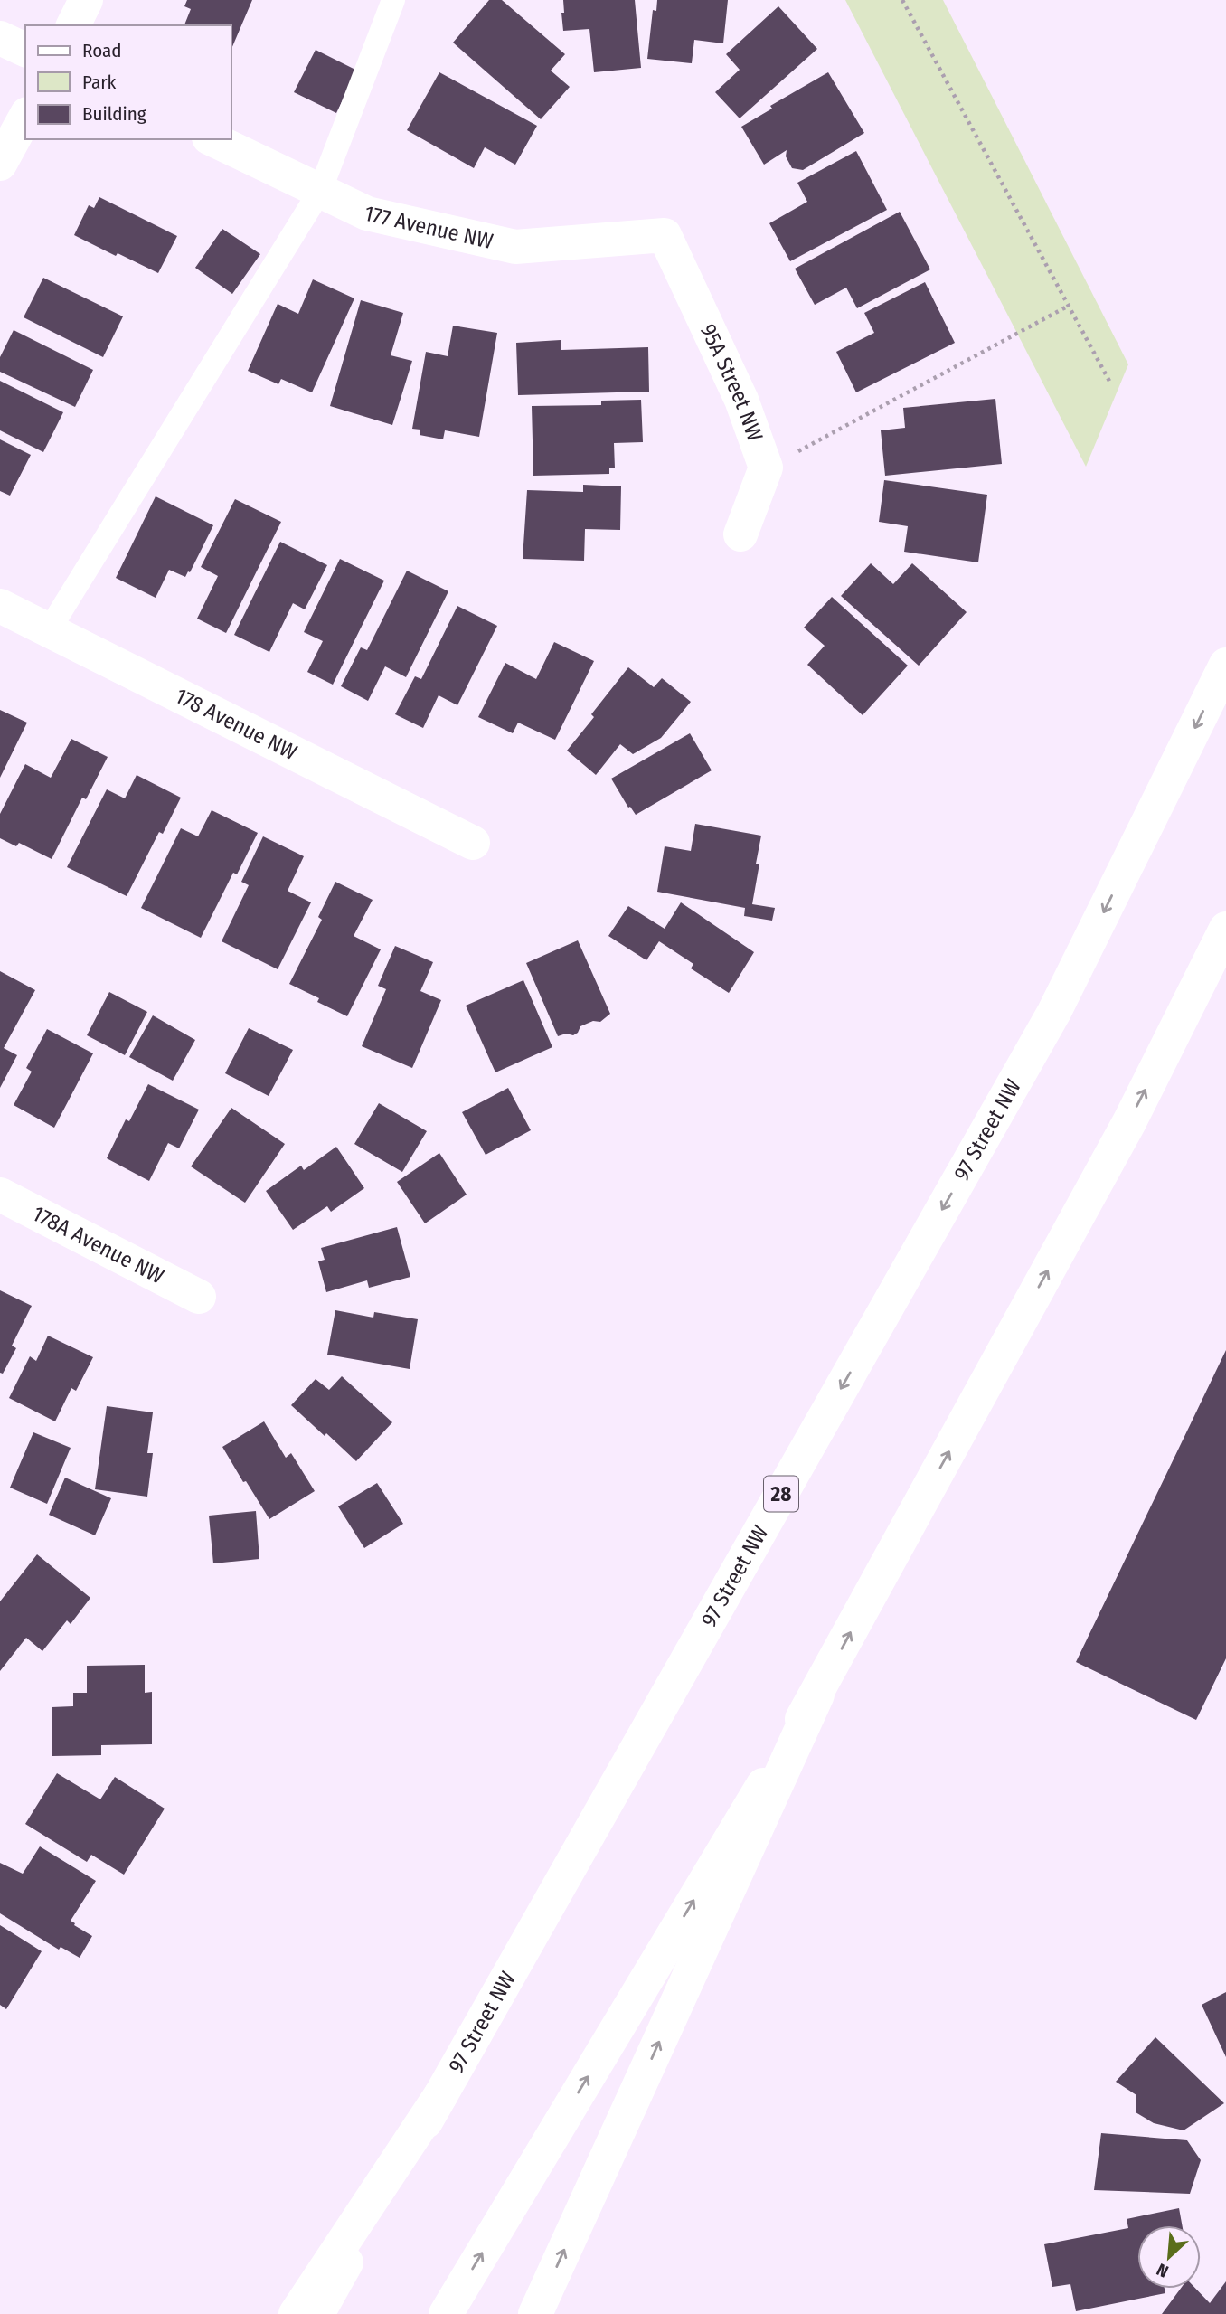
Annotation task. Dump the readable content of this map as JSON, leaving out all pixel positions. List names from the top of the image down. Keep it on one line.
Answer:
{"streets":{"main road":["177 Avenue NW","95A Street NW","178 Avenue NW","97 Street NW","178A Avenue NW","28"]},"crossings":[["177 Avenue NW","95A Street NW"]],"legend":["Road","Park","Building"],"north":"bottom left"}
